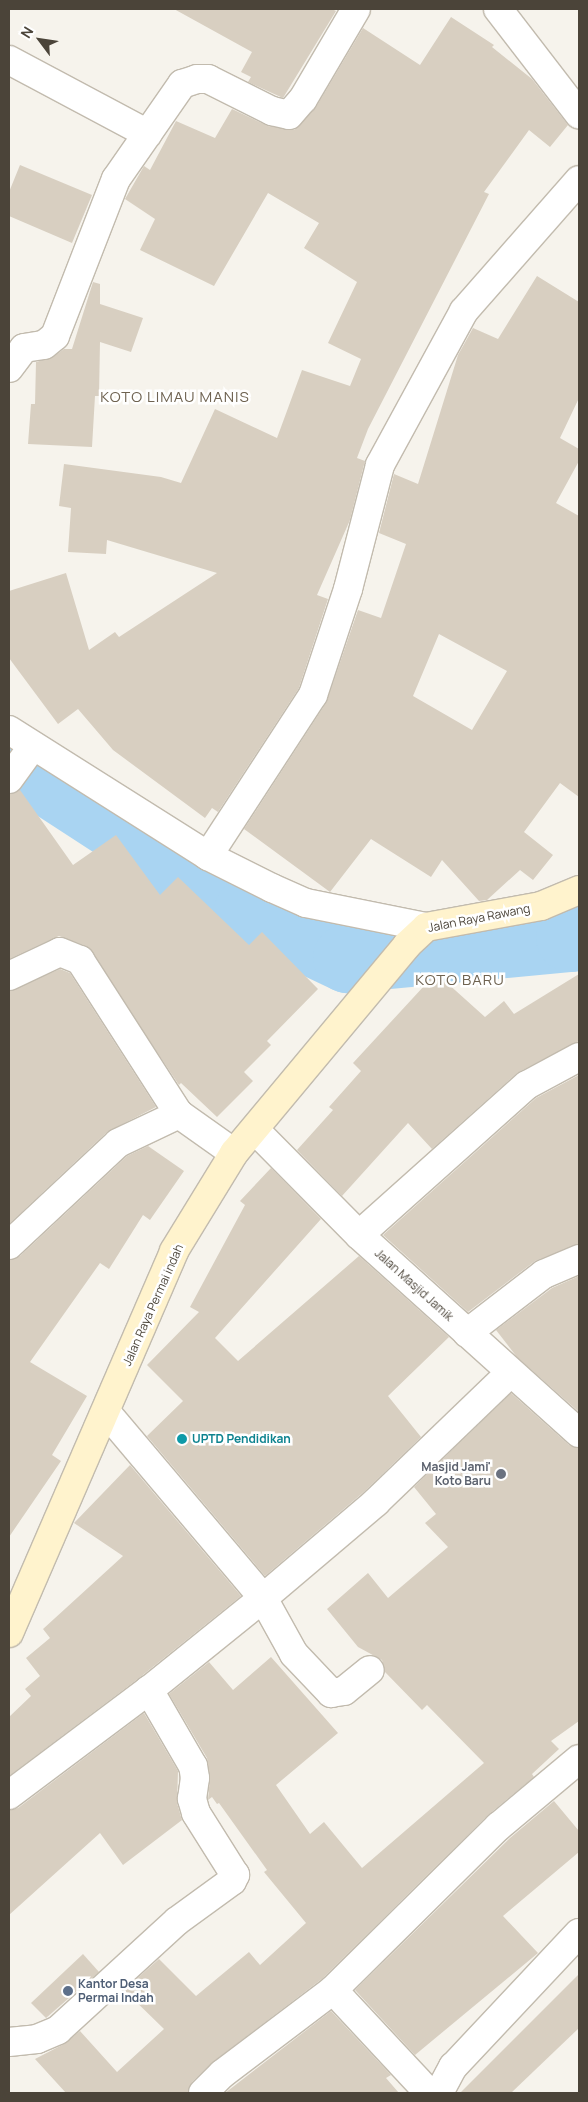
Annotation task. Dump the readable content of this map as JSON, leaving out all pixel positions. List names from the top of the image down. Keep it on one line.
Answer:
{"streets":{"main road":["Jalan Raya Rawang","Jalan Raya Permai indah"],"street":["Jalan Masjid Jamik"]},"crossings":[["Jalan Raya Rawang","Jalan Raya Permai indah"],["Jalan Masjid Jamik","Jalan Raya Permai indah"]],"districts":["KOTO LIMAU MANIS","KOTO BARU"],"places":["UPTD Pendidikan","Masjid Jami' Koto Baru","Kantor Desa Permai Indah"],"north":"top left"}
